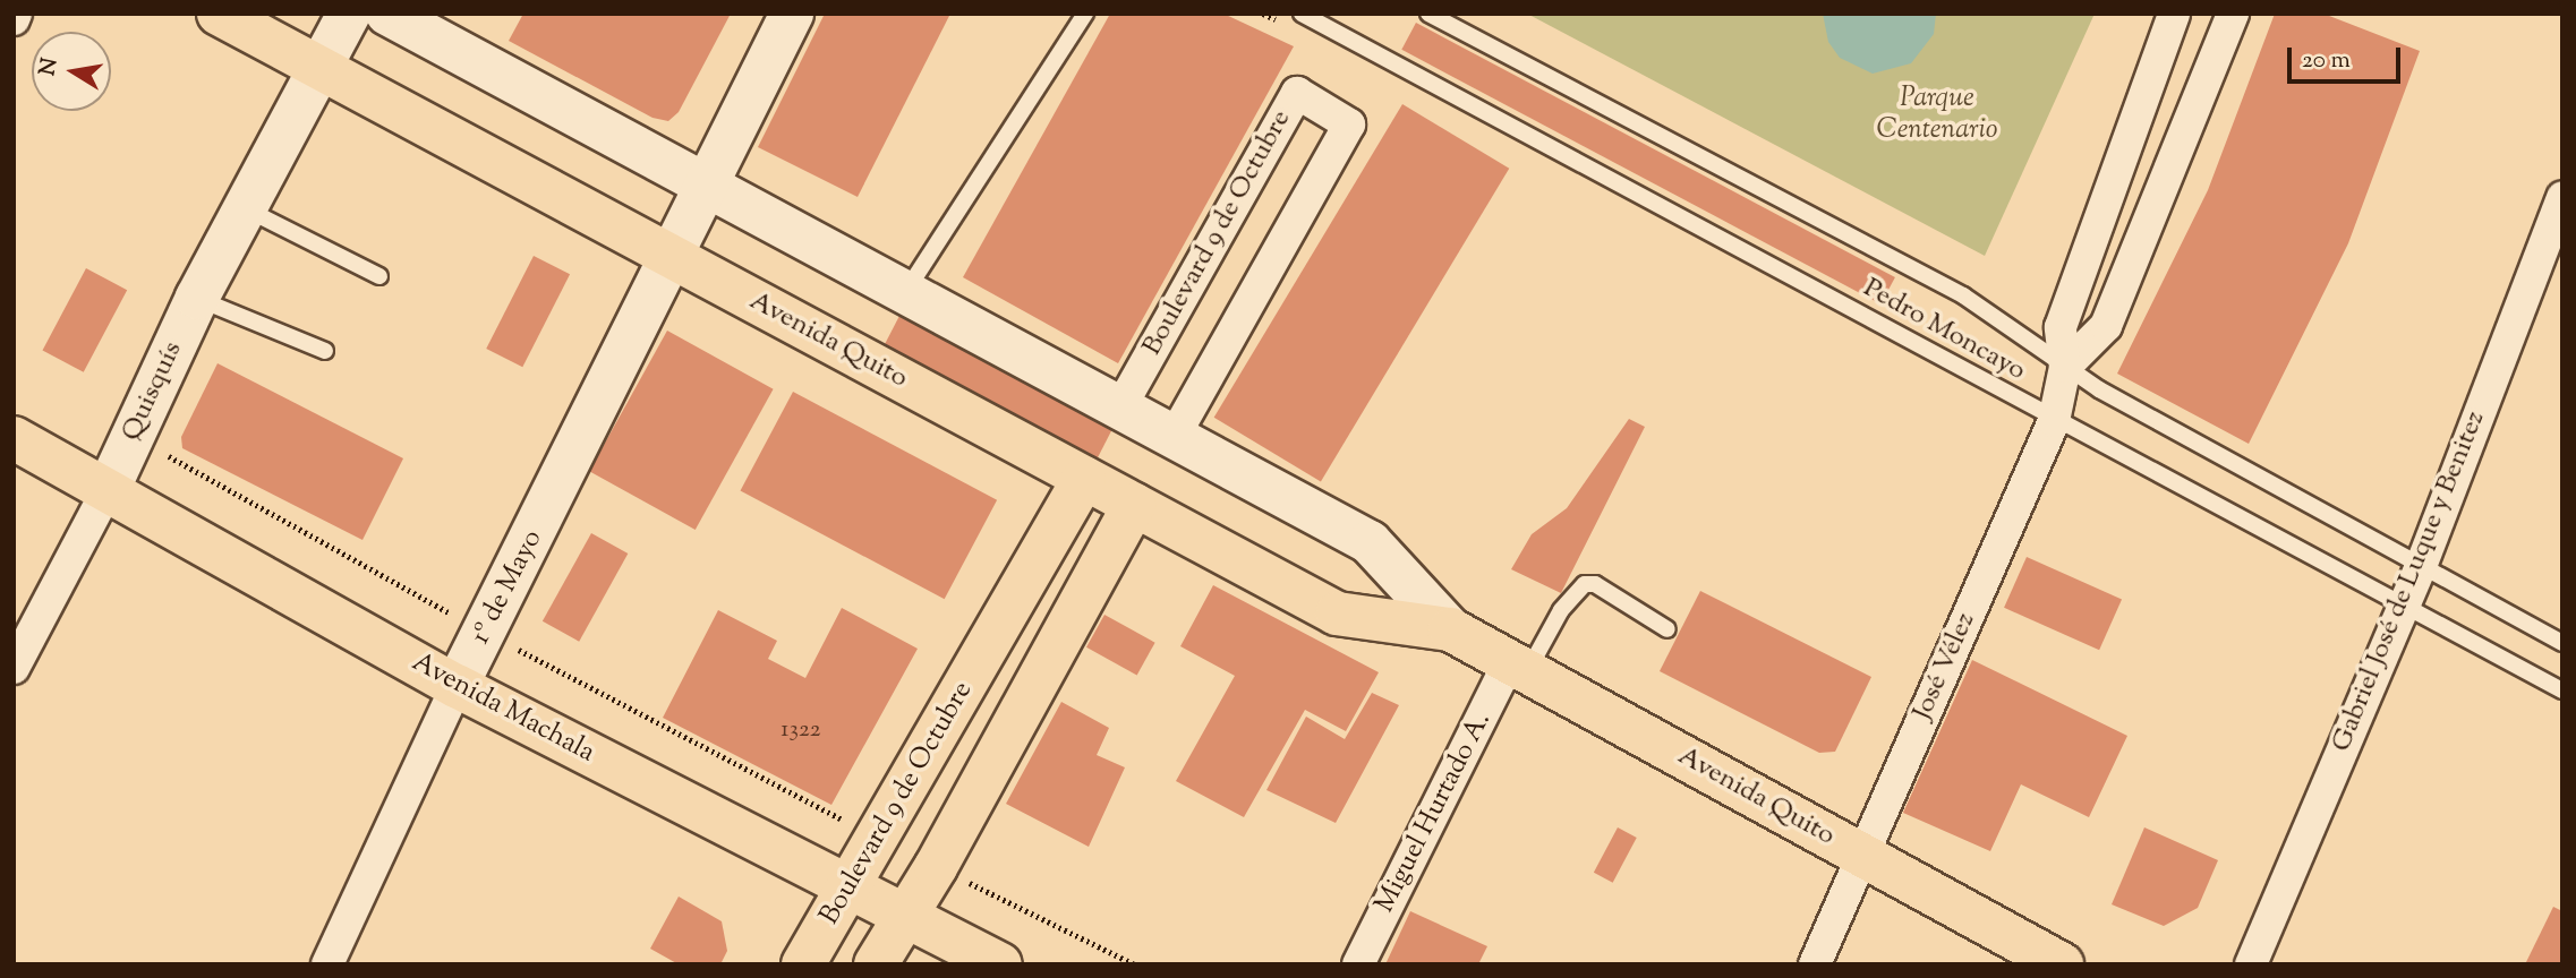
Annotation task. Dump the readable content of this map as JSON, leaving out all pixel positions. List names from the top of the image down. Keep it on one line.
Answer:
{"streets":{"main road":["Boulevard 9 de Octubre","Avenida Quito","Avenida Machala"],"street":["Quisquís","Gabriel José de Luque y Benitez","1º de Mayo","José Vélez","Miguel Hurtado A."],"lane":["Pedro Moncayo"]},"crossings":[["Boulevard 9 de Octubre","Avenida Quito"],["Boulevard 9 de Octubre","Avenida Machala"],["Pedro Moncayo","Gabriel José de Luque y Benitez"],["Pedro Moncayo","José Vélez"],["Avenida Quito","Quisquís"],["Avenida Quito","1º de Mayo"],["Avenida Quito","José Vélez"],["Avenida Quito","Miguel Hurtado A."],["Quisquís","Avenida Machala"],["1º de Mayo","Avenida Machala"]],"parks":["Parque Centenario"],"house_numbers":["1322"],"scale_bar":"20 m","north":"left"}
